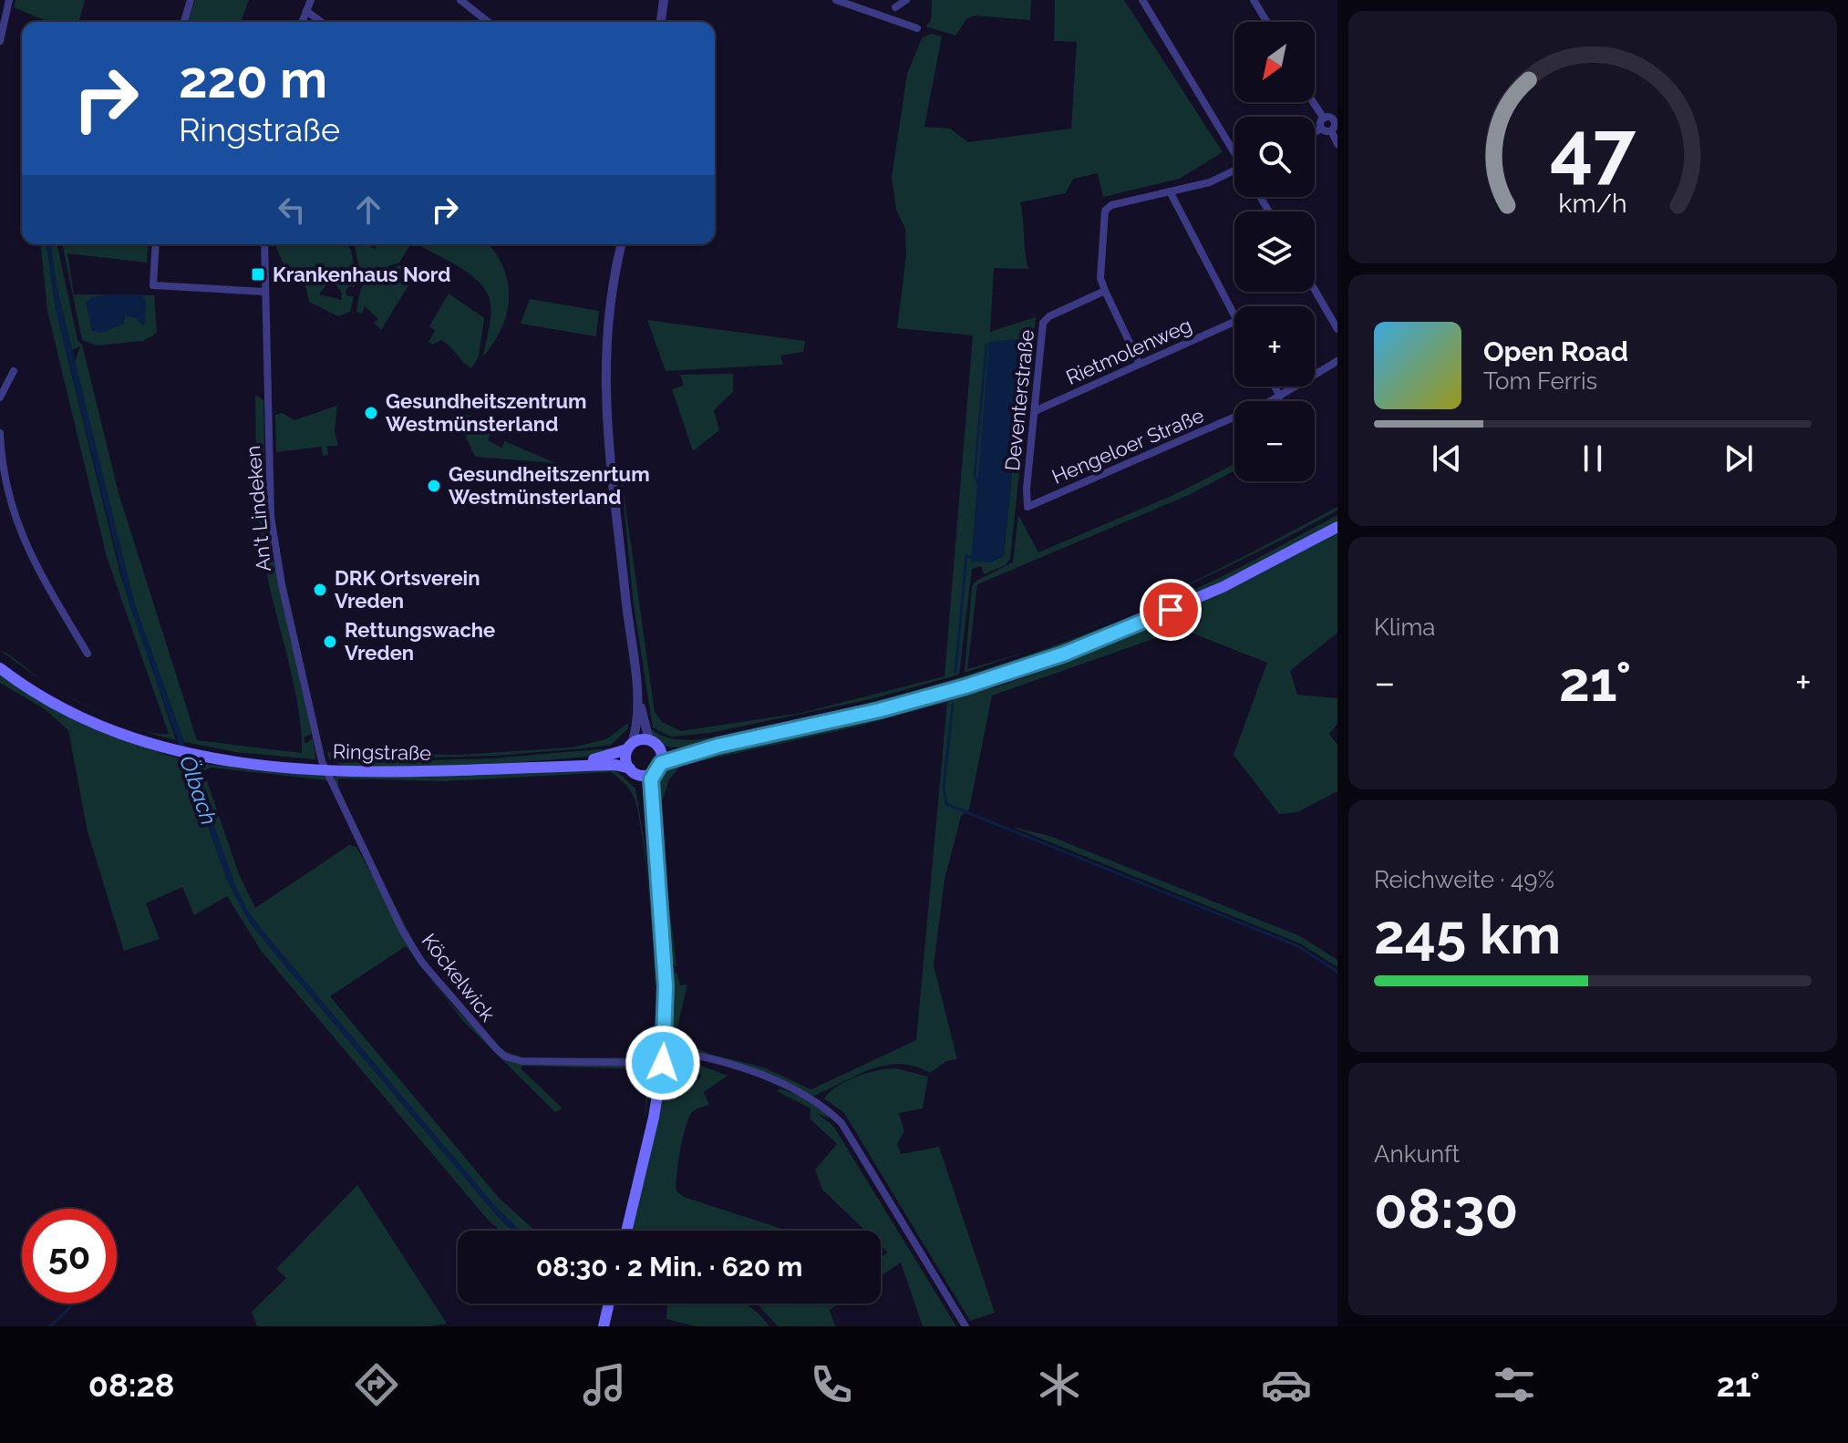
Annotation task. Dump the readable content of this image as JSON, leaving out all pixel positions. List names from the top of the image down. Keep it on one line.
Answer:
{"streets":{"main road":["Ringstraße"],"street":["Rietmolenweg","Deventerstraße","Hengeloer Straße","An't Lindeken","Köckelwick"]},"crossings":[["Rietmolenweg","Deventerstraße"],["Deventerstraße","Hengeloer Straße"],["An't Lindeken","Ringstraße"],["An't Lindeken","Köckelwick"],["Ringstraße","Köckelwick"]],"water":["Ölbach"],"places":{"transit":["Krankenhaus Nord"],"other":["Gesundheitszentrum Westmünsterland","Gesundheitszenrtum Westmünsterland","DRK Ortsverein Vreden","Rettungswache Vreden"]},"north":"bottom left","page":{"map_buttons":["+","−"],"turn":["220 m","Ringstraße"],"song":["Open Road","Tom Ferris"],"tile":["Klima",["Reichweite · 49%","245 km"],["Ankunft","08:30"]],"heat":["−","21°","+"],"limit":"50","trip":"08:30 · 2 Min. · 620 m","tabs":["08:28","21°"],"gauge":["47","km/h"]}}
